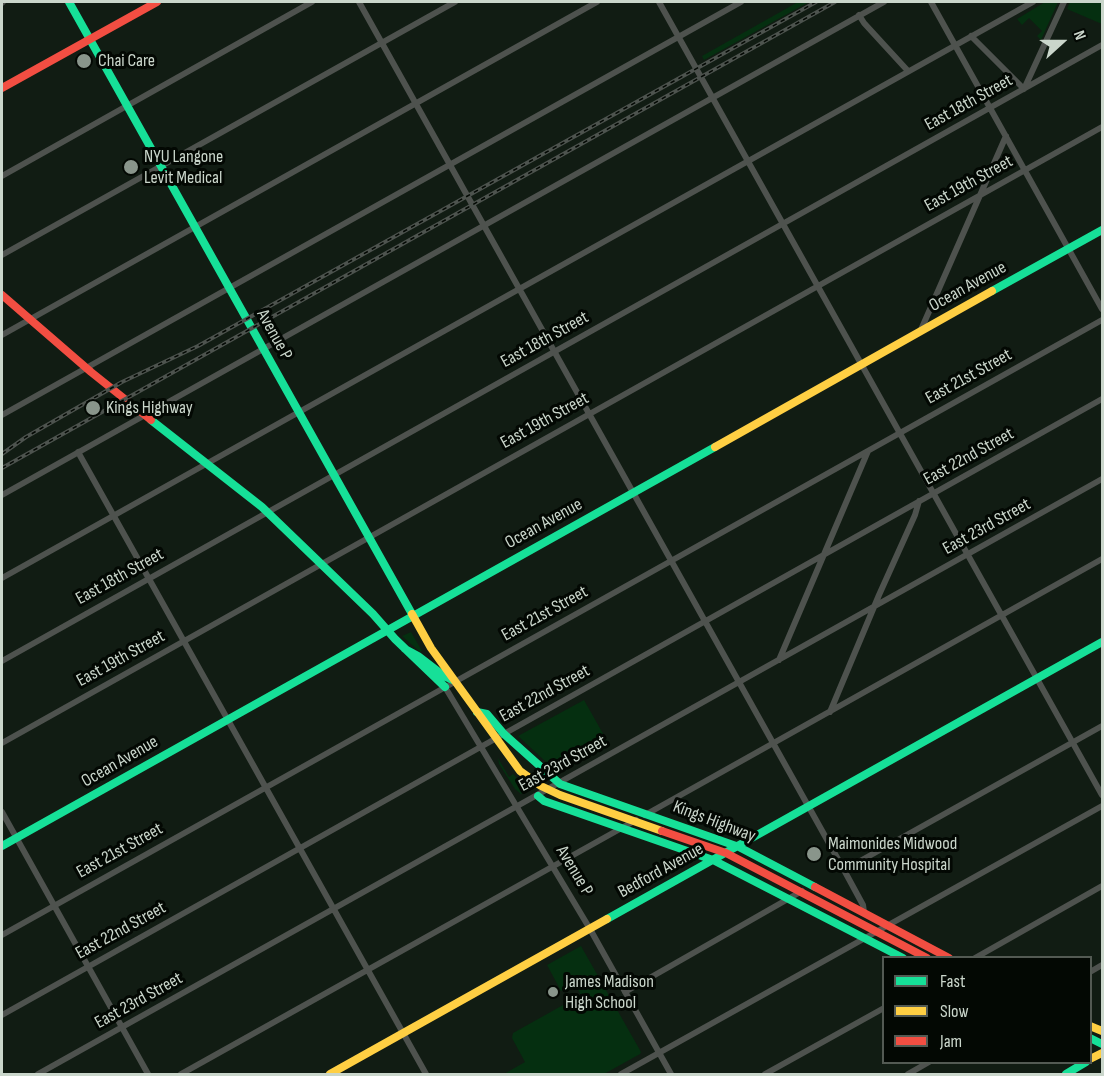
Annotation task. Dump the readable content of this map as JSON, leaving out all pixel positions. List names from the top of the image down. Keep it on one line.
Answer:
{"streets":{"main road":["Ocean Avenue","Avenue P","Kings Highway","Bedford Avenue"],"street":["East 18th Street","East 19th Street","East 21st Street","East 22nd Street","East 23rd Street"]},"crossings":[["East 18th Street","Avenue P"],["East 19th Street","Avenue P"],["Ocean Avenue","Avenue P"],["Avenue P","East 21st Street"],["Avenue P","East 22nd Street"],["Avenue P","East 23rd Street"],["Avenue P","Kings Highway"],["Avenue P","Bedford Avenue"],["East 21st Street","Kings Highway"],["East 22nd Street","Kings Highway"],["East 23rd Street","Kings Highway"],["Kings Highway","Bedford Avenue"]],"places":["Chai Care","NYU Langone Levit Medical","Kings Highway","Maimonides Midwood Community Hospital","James Madison High School"],"legend":["Fast","Slow","Jam"],"north":"right"}
